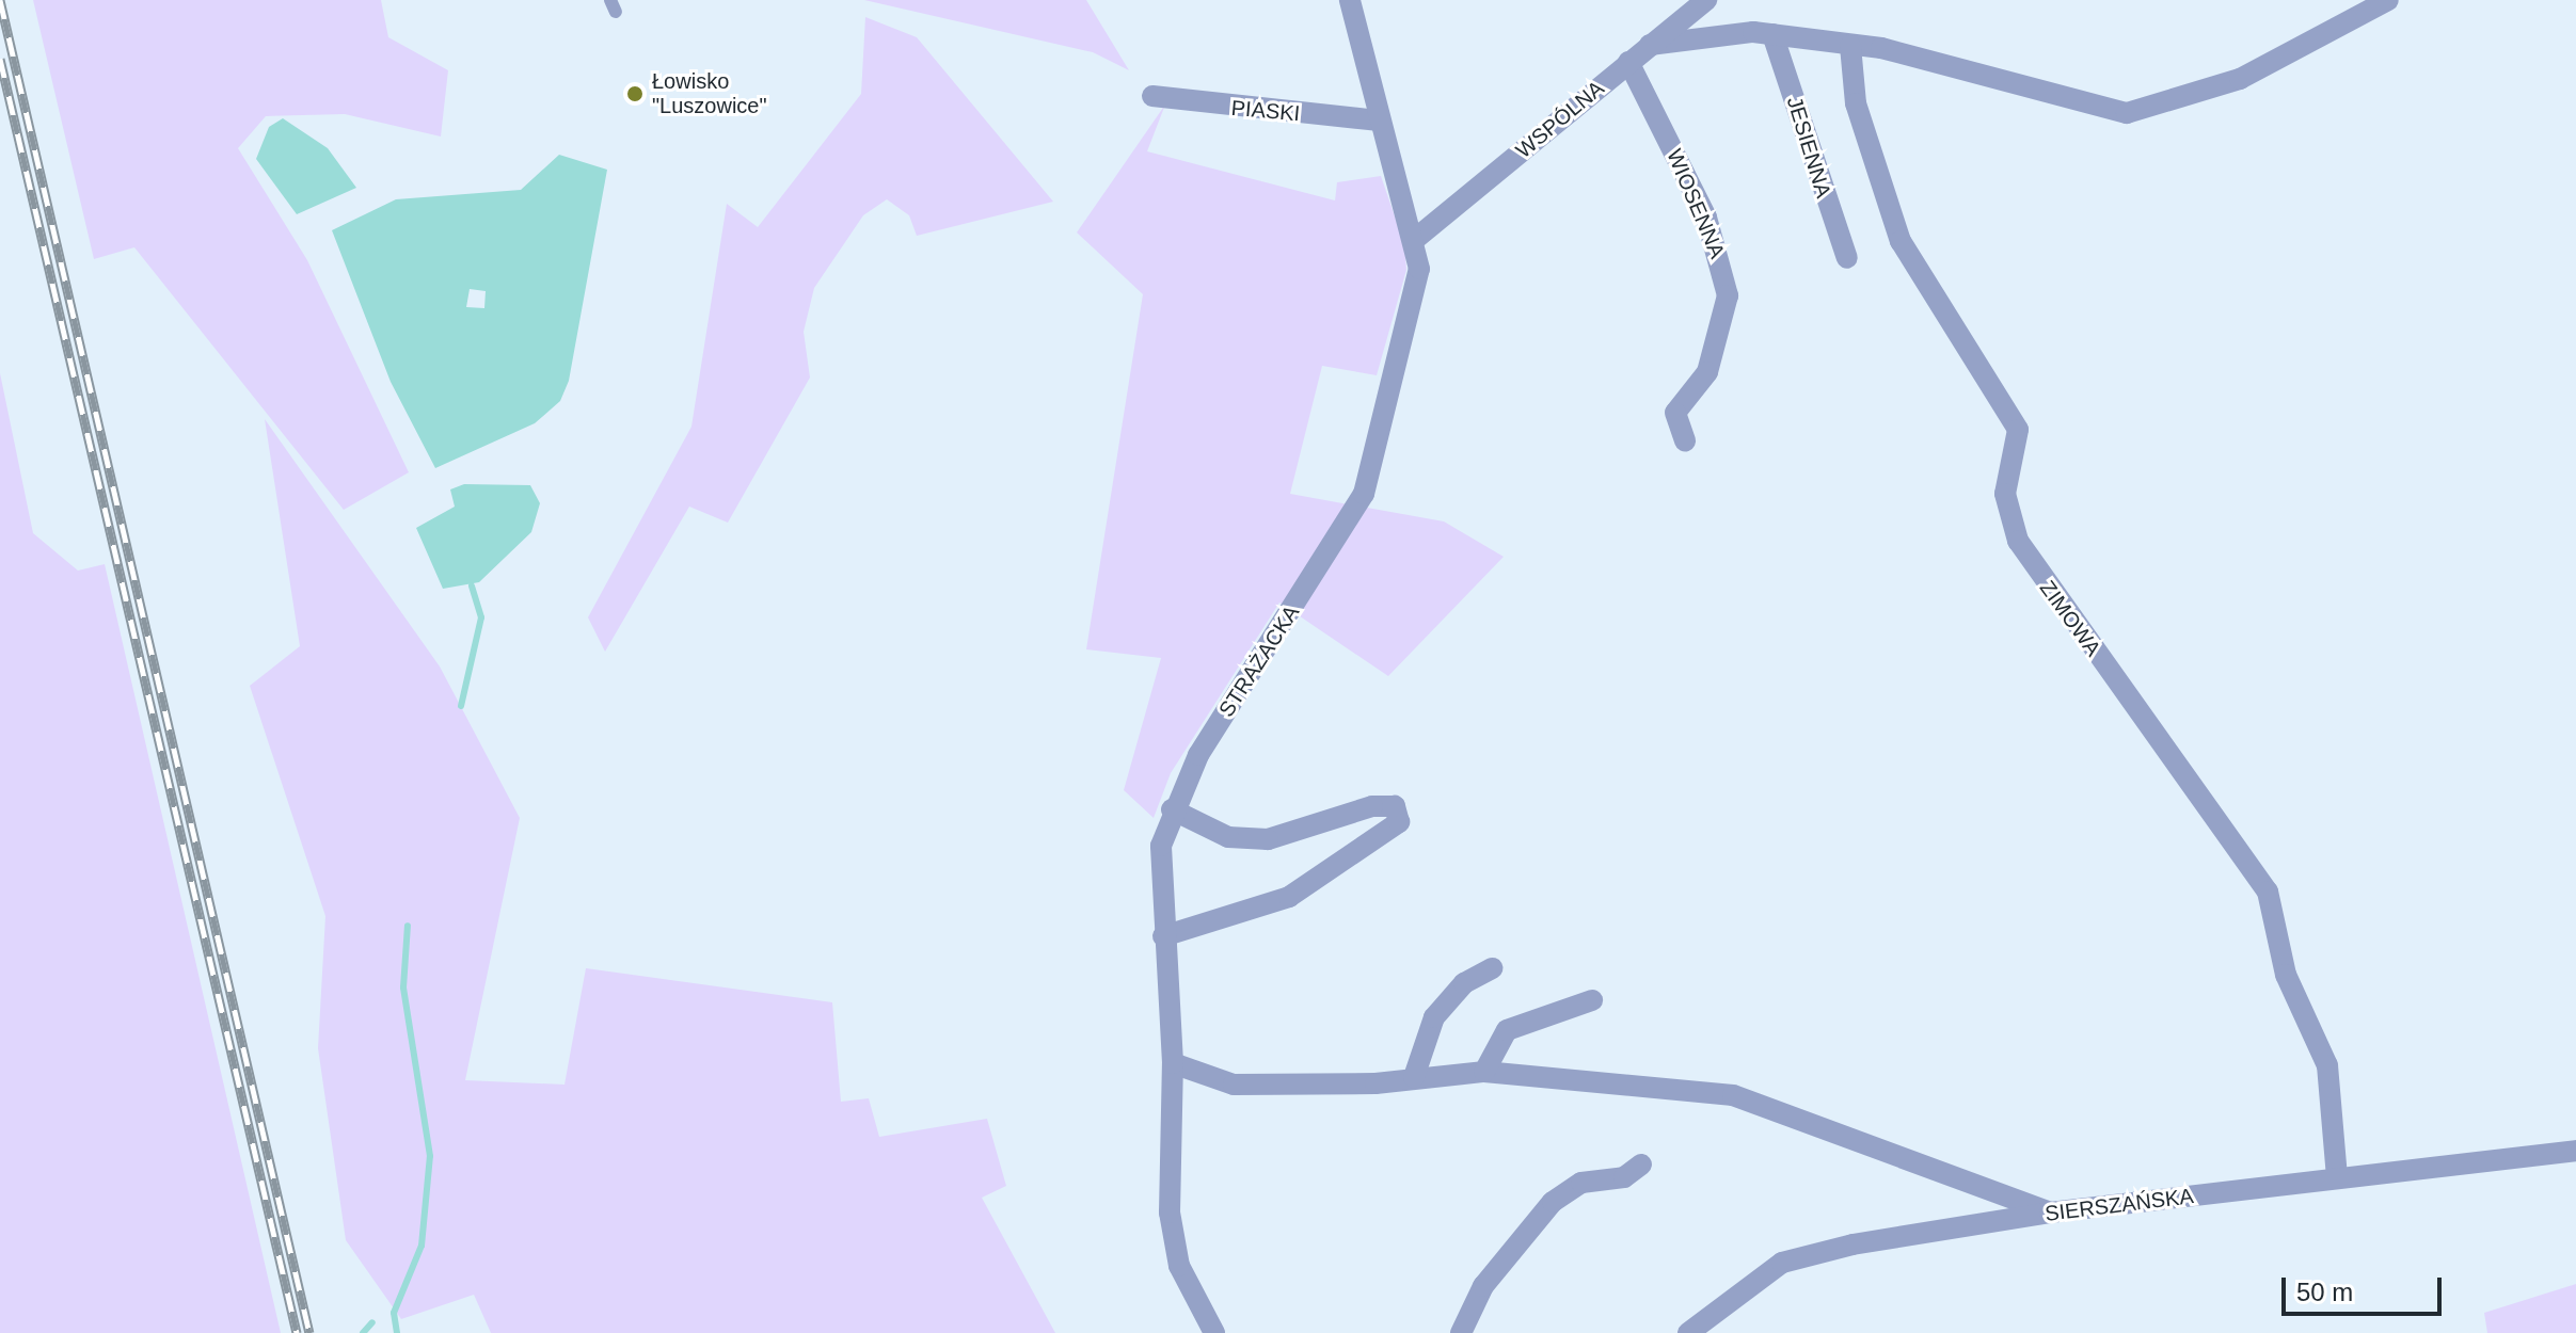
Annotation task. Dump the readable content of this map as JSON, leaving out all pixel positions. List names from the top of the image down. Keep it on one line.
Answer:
{"streets":{"street":["PIASKI","WSPÓLNA","JESIENNA","WIOSENNA","ZIMOWA","STRAŻACKA","SIERSZAŃSKA"]},"crossings":[["PIASKI","STRAŻACKA"],["WSPÓLNA","WIOSENNA"],["WSPÓLNA","STRAŻACKA"],["ZIMOWA","SIERSZAŃSKA"]],"places":["Łowisko \"Luszowice\""],"scale_bar":"50 m"}
